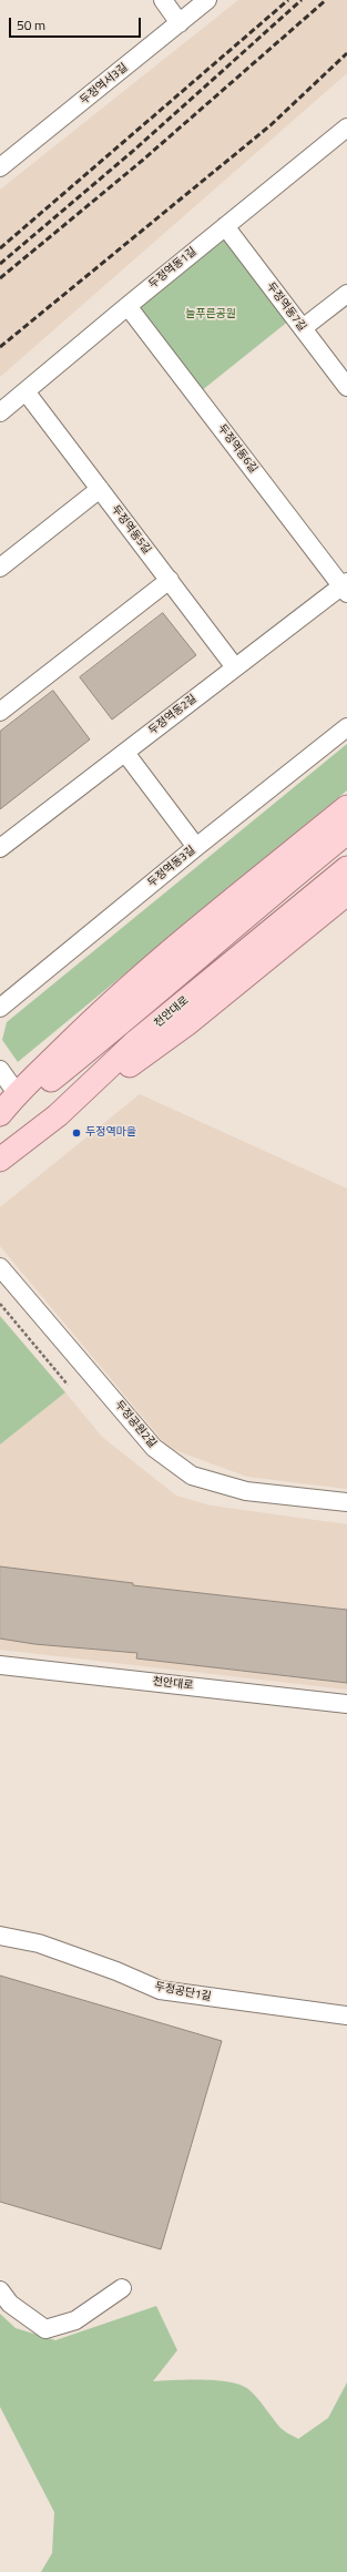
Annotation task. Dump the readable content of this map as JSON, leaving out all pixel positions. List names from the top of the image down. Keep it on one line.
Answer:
{"streets":{"main road":["천안대로"],"street":["두정역서3길","두정역동1길","두정역동7길","두정역동6길","두정역동5길","두정역동2길","두정역동3길","두정공원2길","두정공단1길"]},"crossings":[["두정역동1길","두정역동7길"],["두정역동1길","두정역동6길"],["두정역동1길","두정역동5길"],["두정역동6길","두정역동2길"],["두정역동5길","두정역동2길"]],"parks":["늘푸른공원"],"places":["두정역마을"],"scale_bar":"50 m"}
